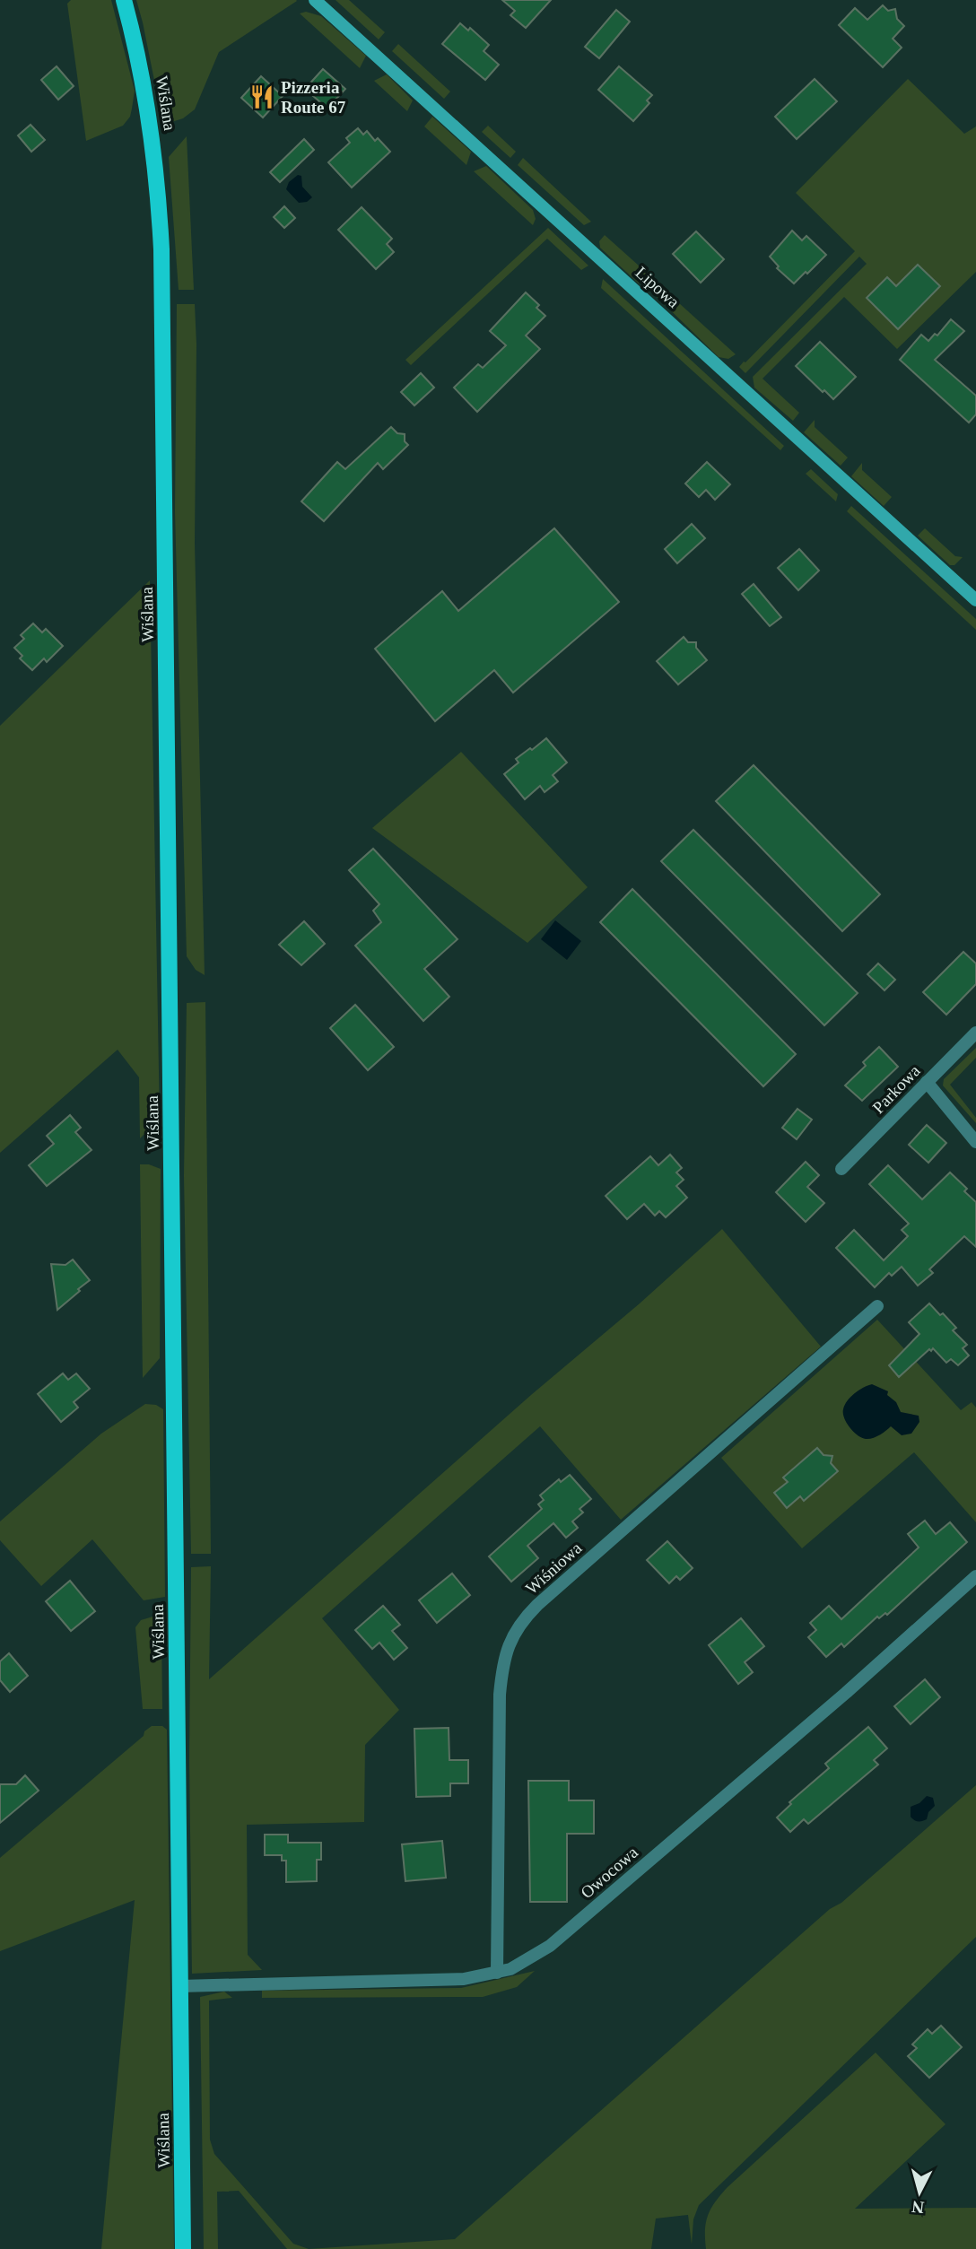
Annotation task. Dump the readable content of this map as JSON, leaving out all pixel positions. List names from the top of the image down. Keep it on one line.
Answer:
{"streets":{"main road":["Wiślana"],"street":["Lipowa","Parkowa","Wiśniowa","Owocowa"]},"crossings":[["Wiślana","Owocowa"],["Wiśniowa","Owocowa"]],"places":{"restaurant":["Pizzeria Route 67"]},"north":"bottom"}
